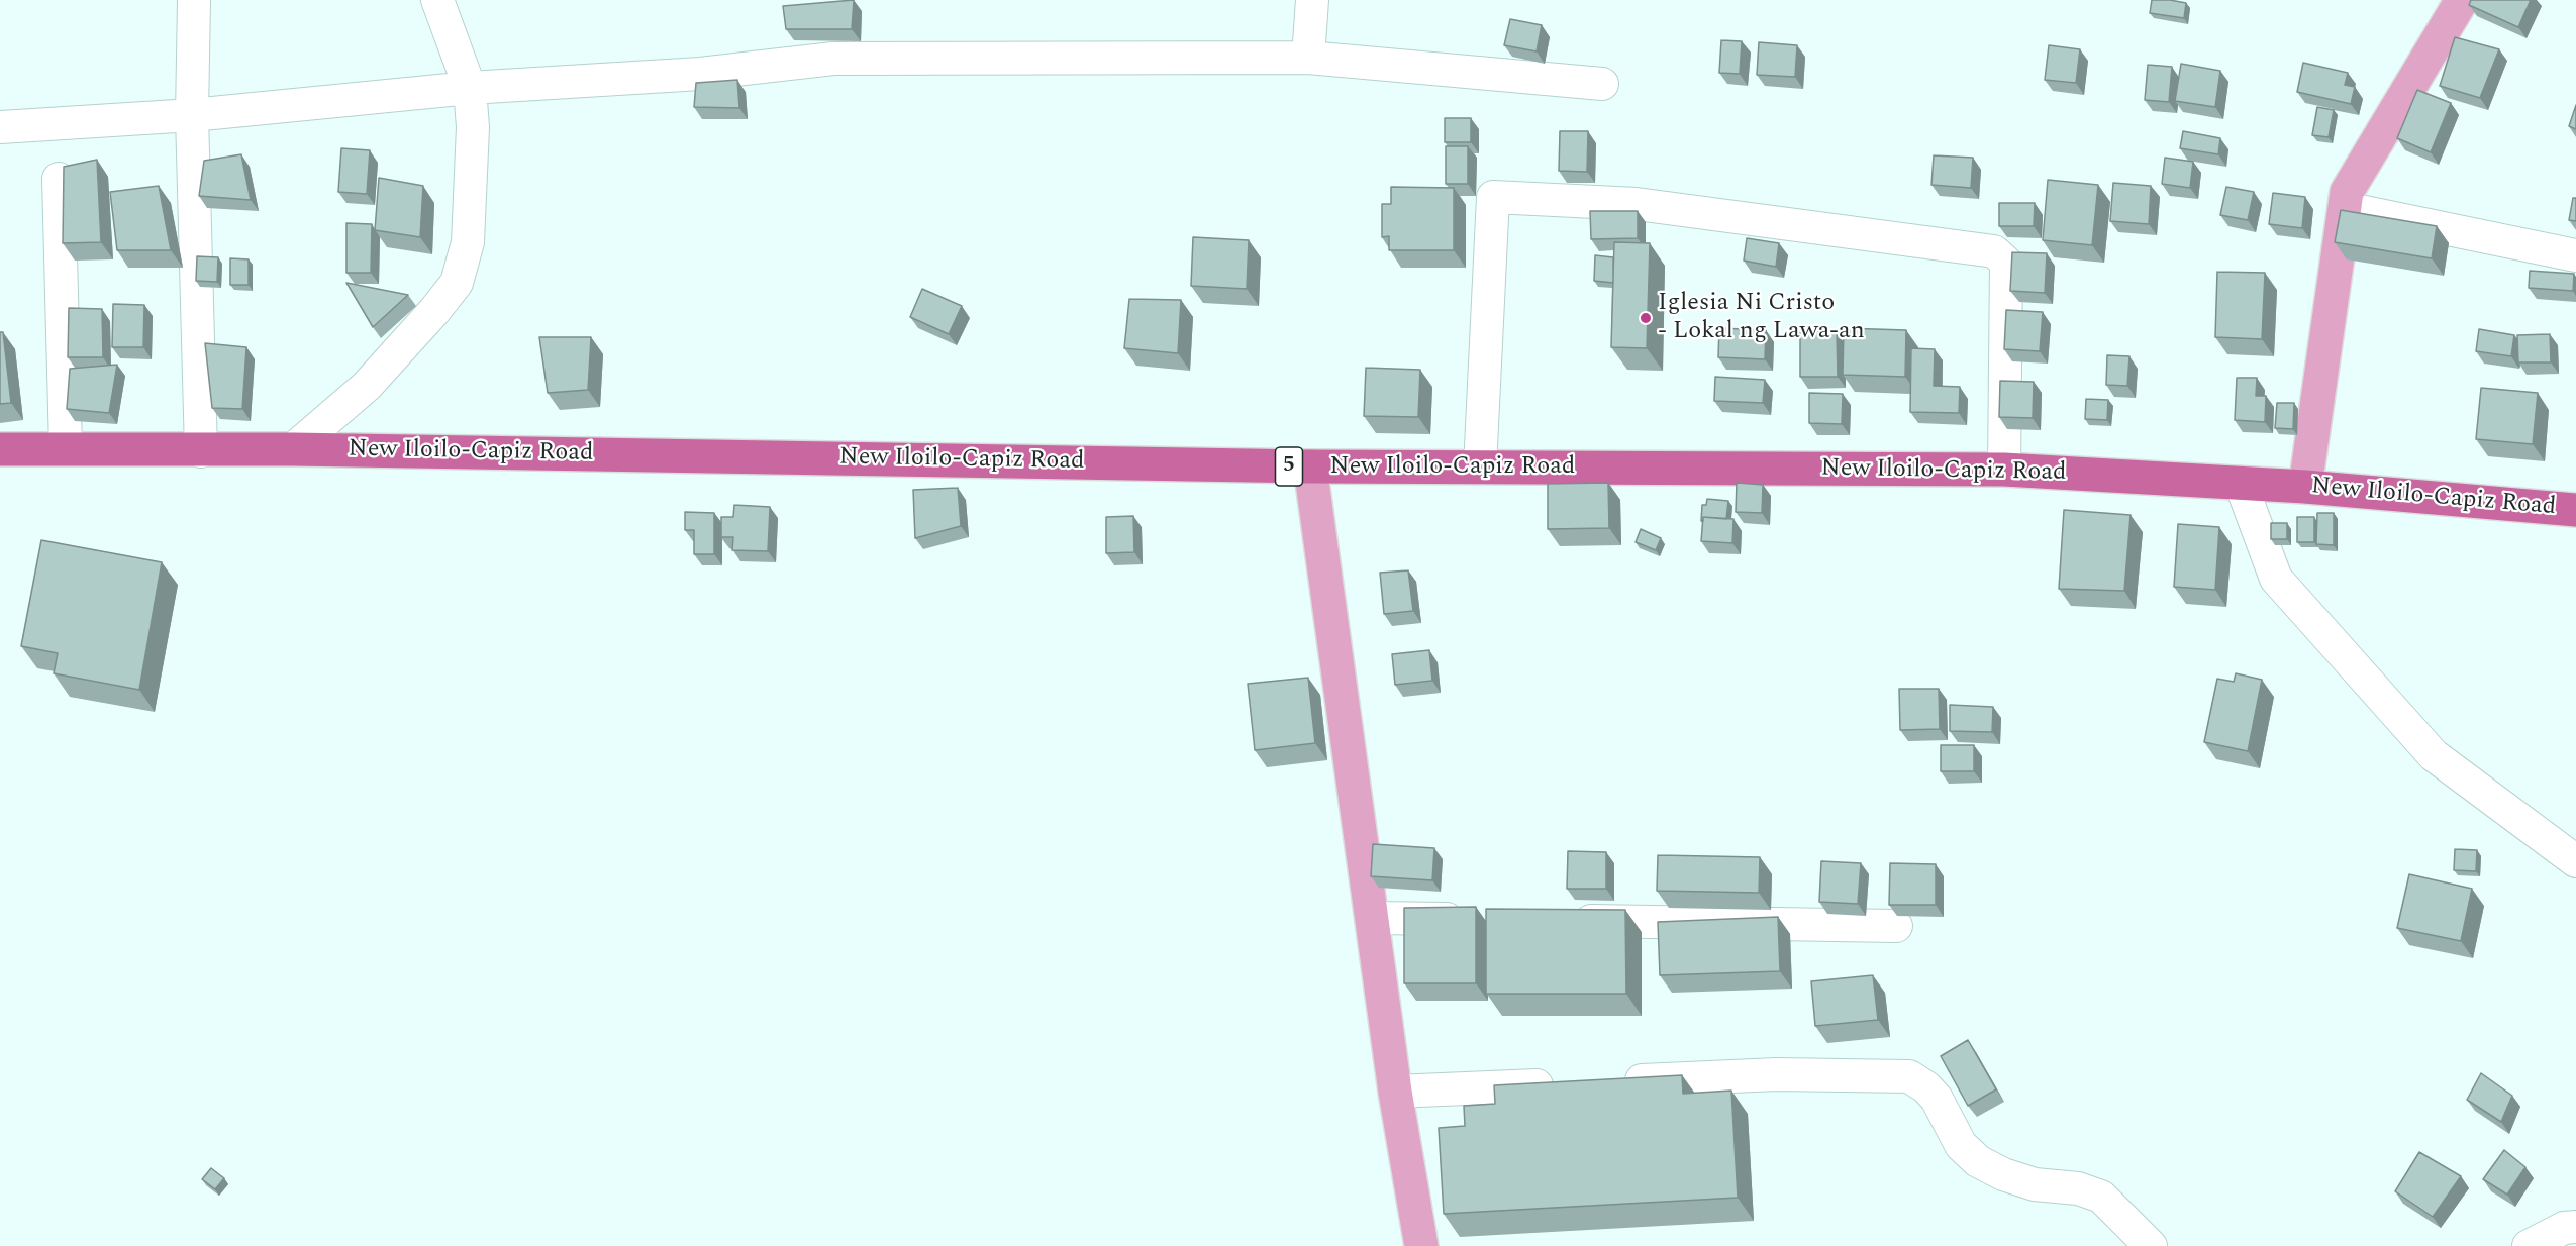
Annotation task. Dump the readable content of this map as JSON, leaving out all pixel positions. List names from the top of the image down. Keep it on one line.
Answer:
{"streets":{"highway":["New Iloilo-Capiz Road","5"]},"places":["Iglesia Ni Cristo - Lokal ng Lawa-an"]}
